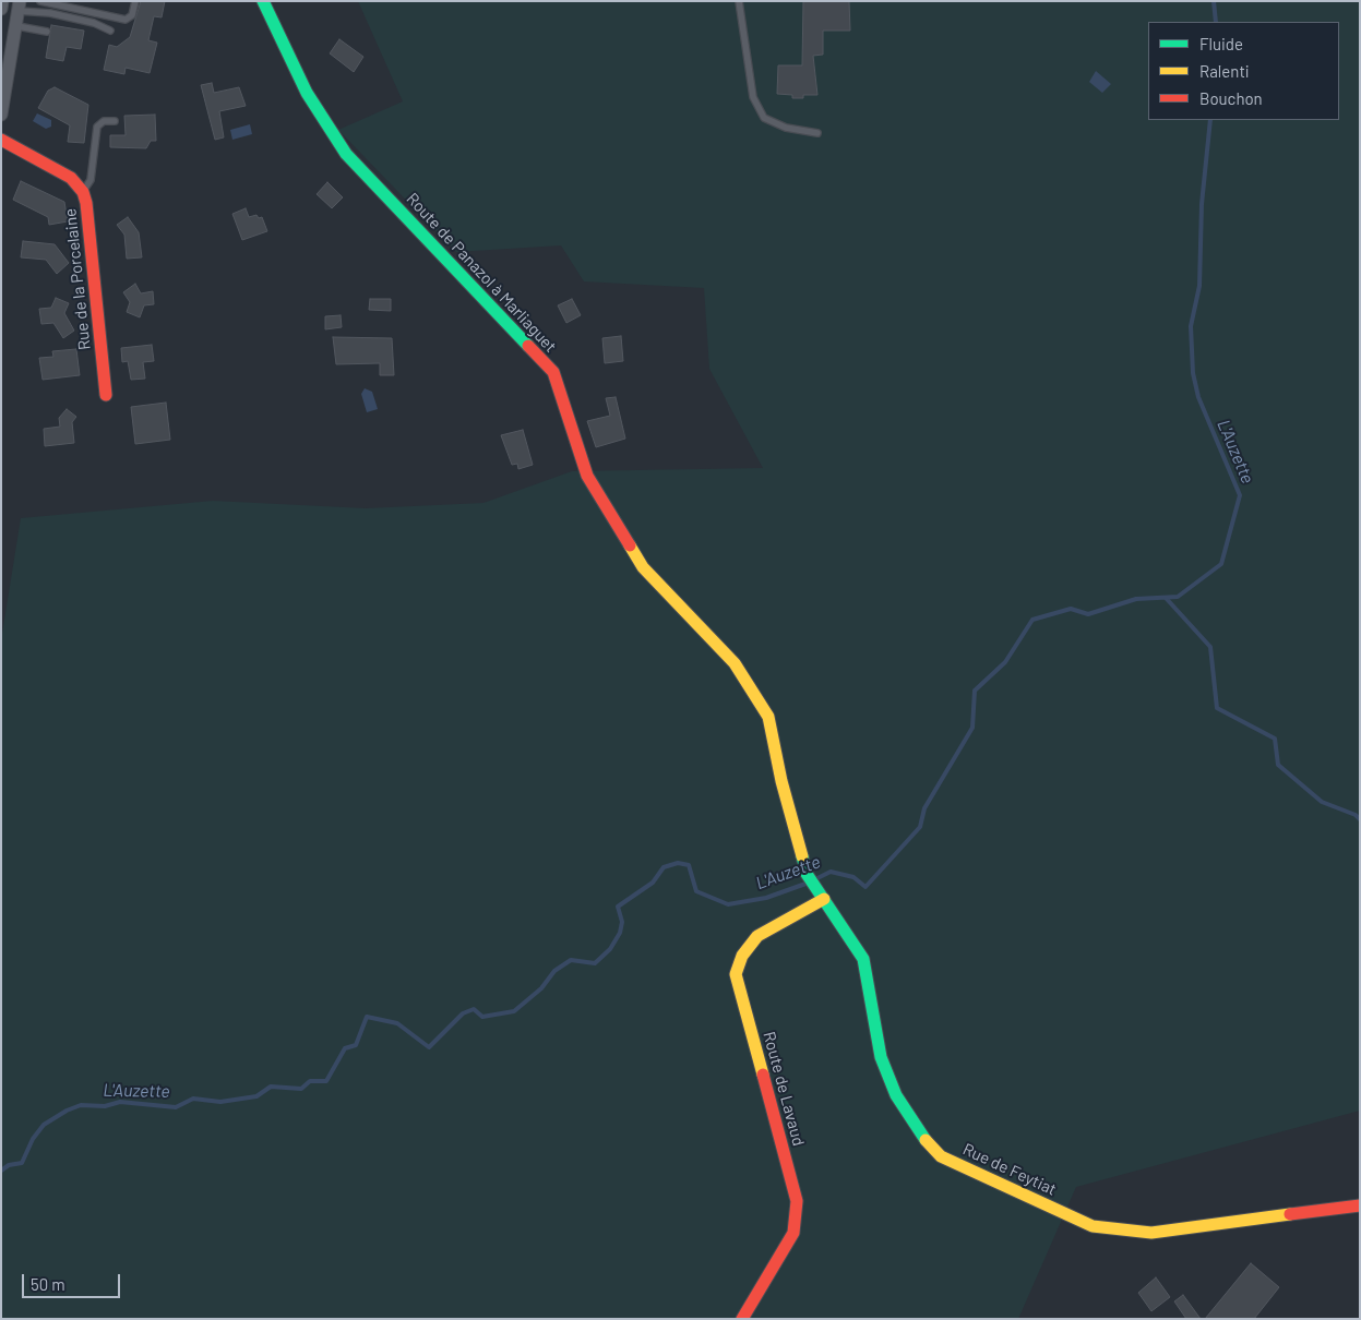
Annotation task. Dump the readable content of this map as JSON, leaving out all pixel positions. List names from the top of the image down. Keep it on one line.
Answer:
{"streets":{"street":["Route de Panazol à Marliaguet","Rue de la Porcelaine","Route de Lavaud","Rue de Feytiat"]},"crossings":[["Route de Panazol à Marliaguet","Route de Lavaud"],["Route de Panazol à Marliaguet","Rue de Feytiat"],["Route de Lavaud","Rue de Feytiat"]],"water":["L'Auzette"],"legend":["Fluide","Ralenti","Bouchon"],"scale_bar":"50 m"}
